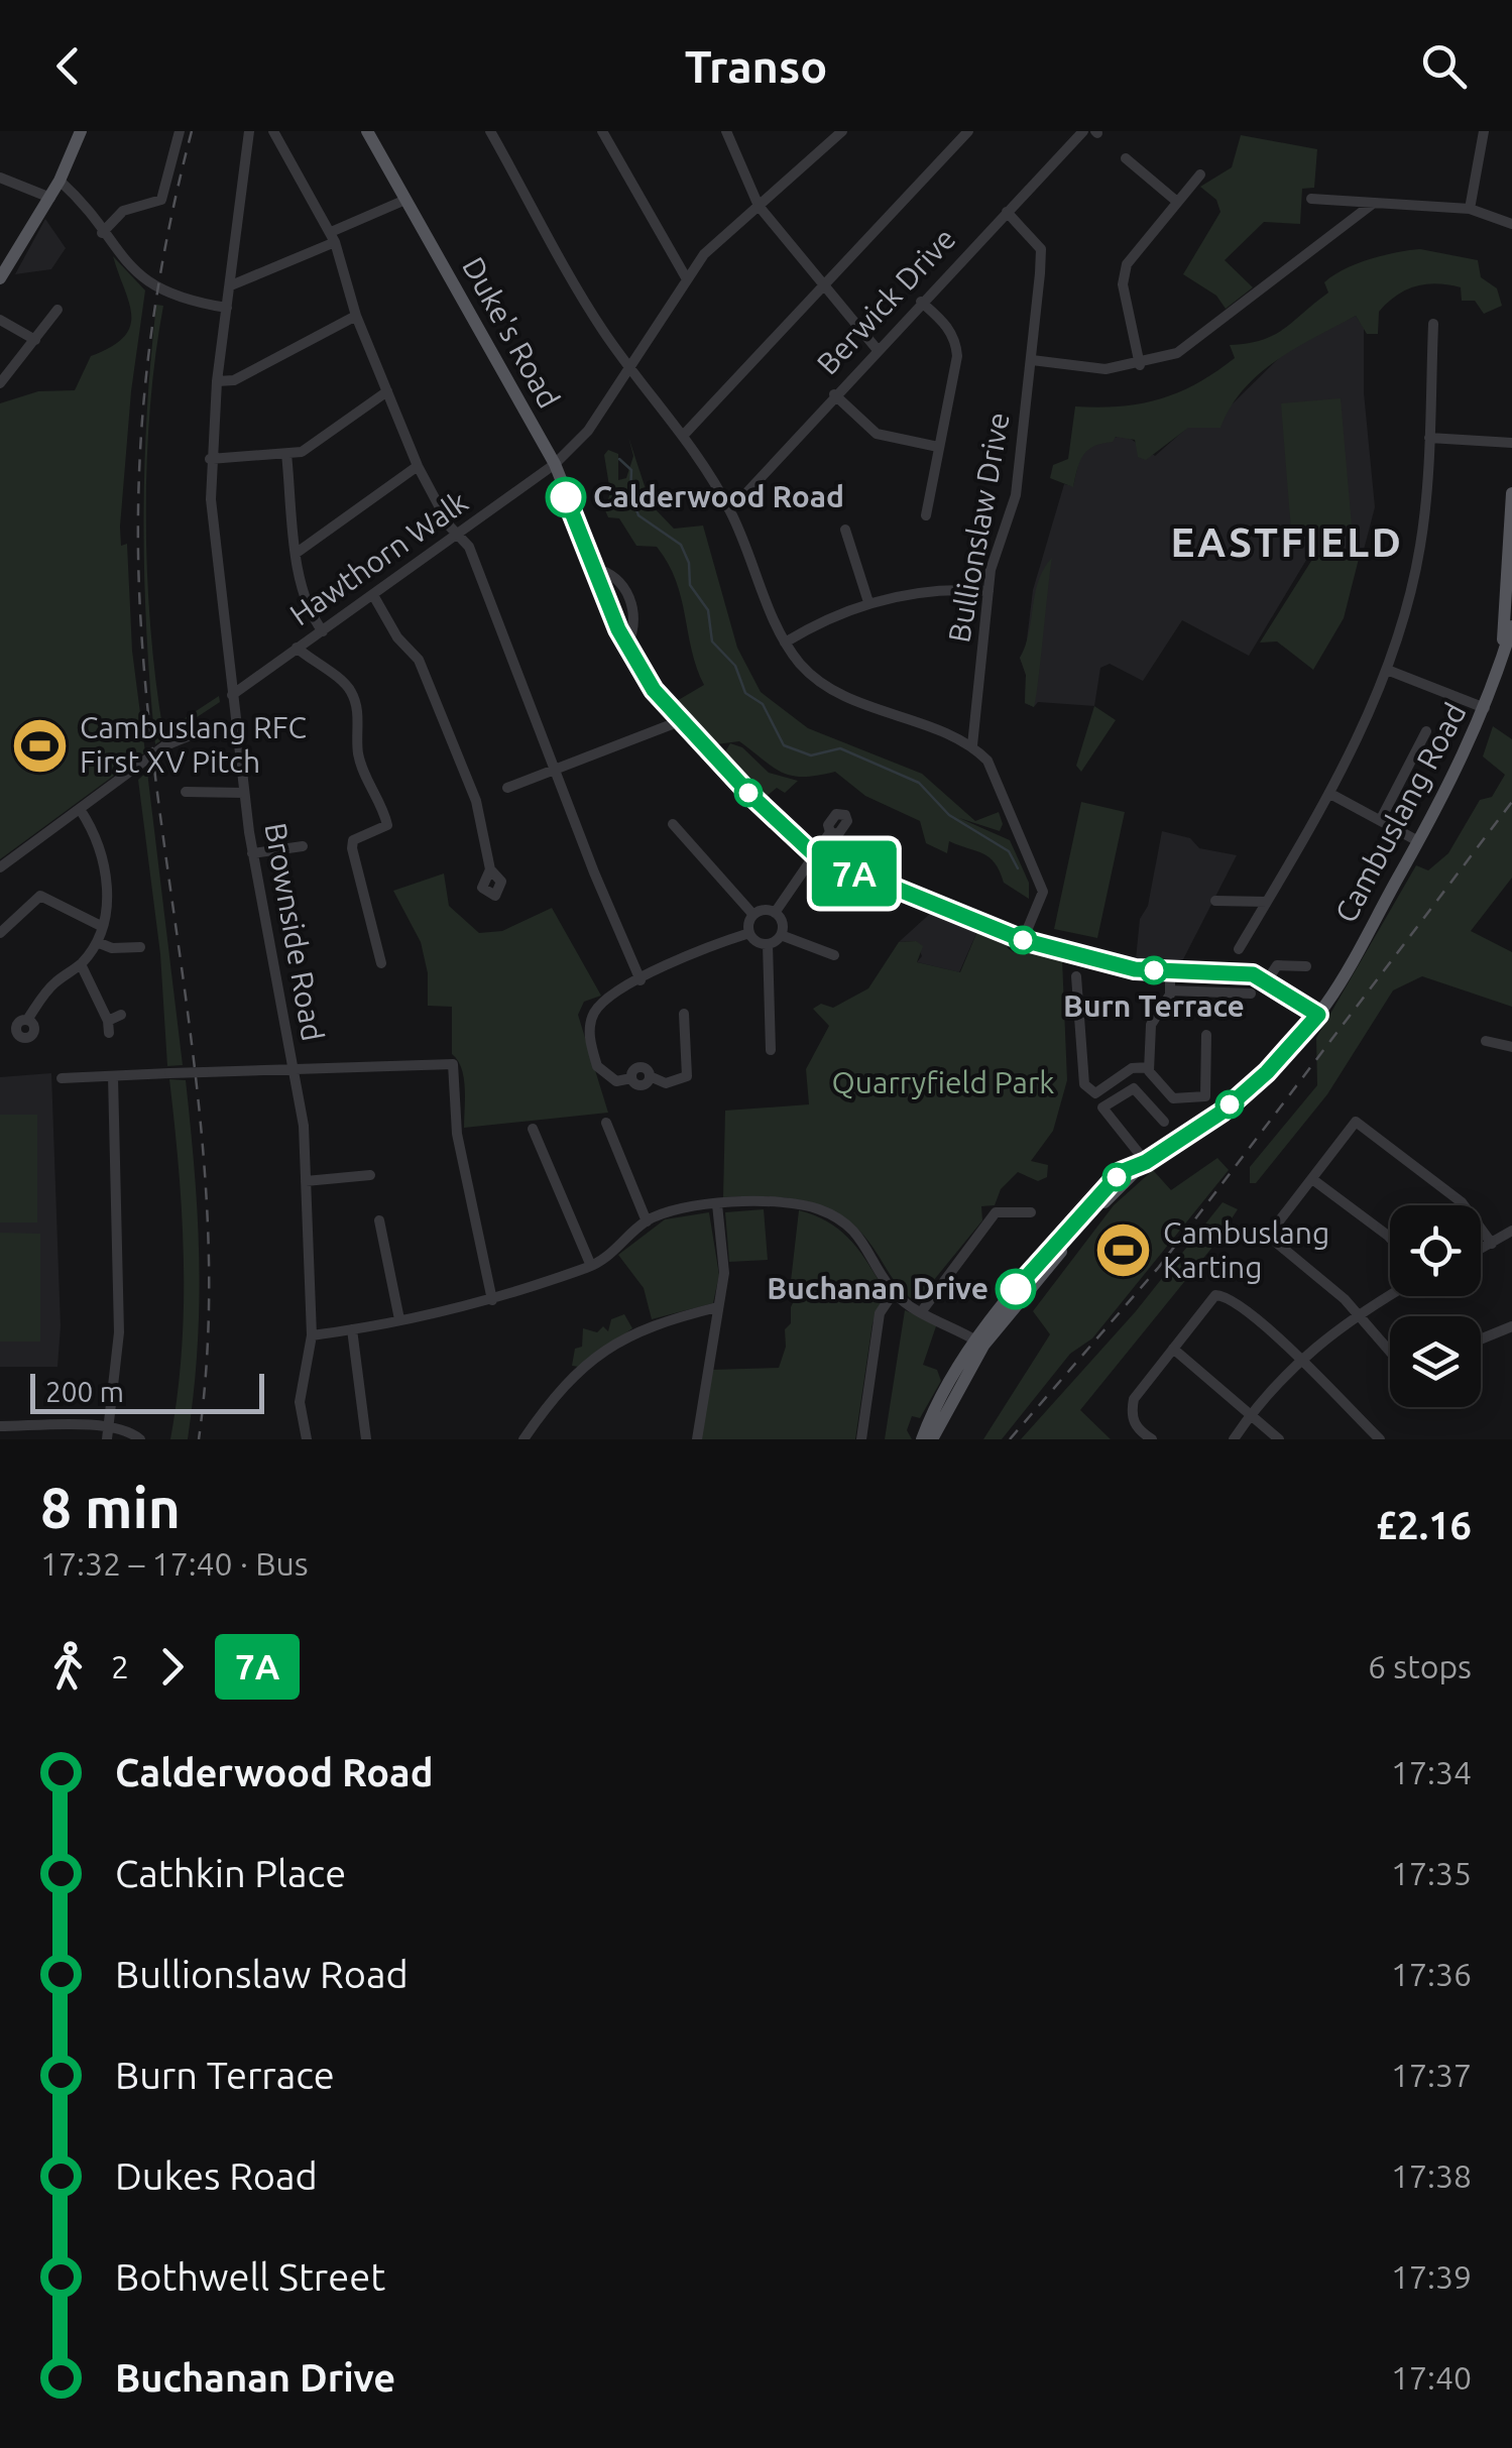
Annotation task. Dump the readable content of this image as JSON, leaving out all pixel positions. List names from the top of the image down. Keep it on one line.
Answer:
{"streets":{"main road":["Duke's Road","Cambuslang Road"],"street":["Berwick Drive","Bullionslaw Drive","Hawthorn Walk","Brownside Road"]},"crossings":[["Berwick Drive","Bullionslaw Drive"],["Duke's Road","Hawthorn Walk"],["Duke's Road","Cambuslang Road"],["Hawthorn Walk","Brownside Road"]],"districts":["EASTFIELD"],"parks":["Quarryfield Park"],"places":{"other":["Calderwood Road","Burn Terrace","Buchanan Drive"],"sports":["Cambuslang RFC First XV Pitch","Cambuslang Karting"]},"lines":["bus line 7A"],"scale_bar":"200 m","page":{"header":"Transo","on_map":"7A","scale":"200 m","heading":["8 min","17:32 – 17:40 · Bus","£2.16"],"legs":["2","7A","6 stops"],"list":[{"name":"Calderwood Road","value":"17:34"},{"name":"Cathkin Place","value":"17:35"},{"name":"Bullionslaw Road","value":"17:36"},{"name":"Burn Terrace","value":"17:37"},{"name":"Dukes Road","value":"17:38"},{"name":"Bothwell Street","value":"17:39"},{"name":"Buchanan Drive","value":"17:40"}]}}
